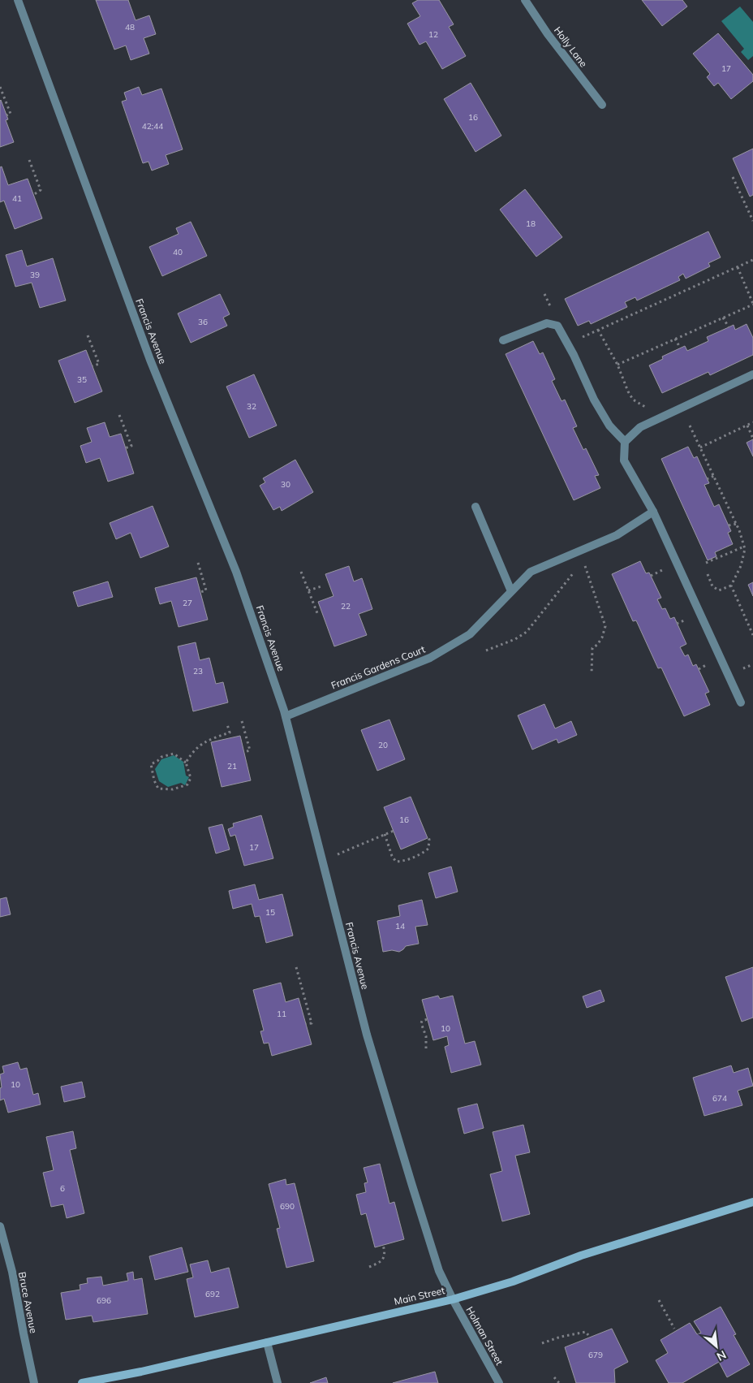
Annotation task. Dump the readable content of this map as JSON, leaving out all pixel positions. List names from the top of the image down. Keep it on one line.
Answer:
{"streets":{"main road":["Main Street"],"street":["Holly Lane","Francis Avenue","Francis Gardens Court","Bruce Avenue","Holman Street"]},"crossings":[["Francis Avenue","Francis Gardens Court"],["Francis Avenue","Main Street"],["Francis Avenue","Holman Street"],["Main Street","Holman Street"]],"house_numbers":["48","12","17","16","42;44","41","18","40","39","36","35","32","30","27","22","23","20","21","16","17","15","14","11","10","10","674","6","690","692","696","679"],"north":"bottom right"}
